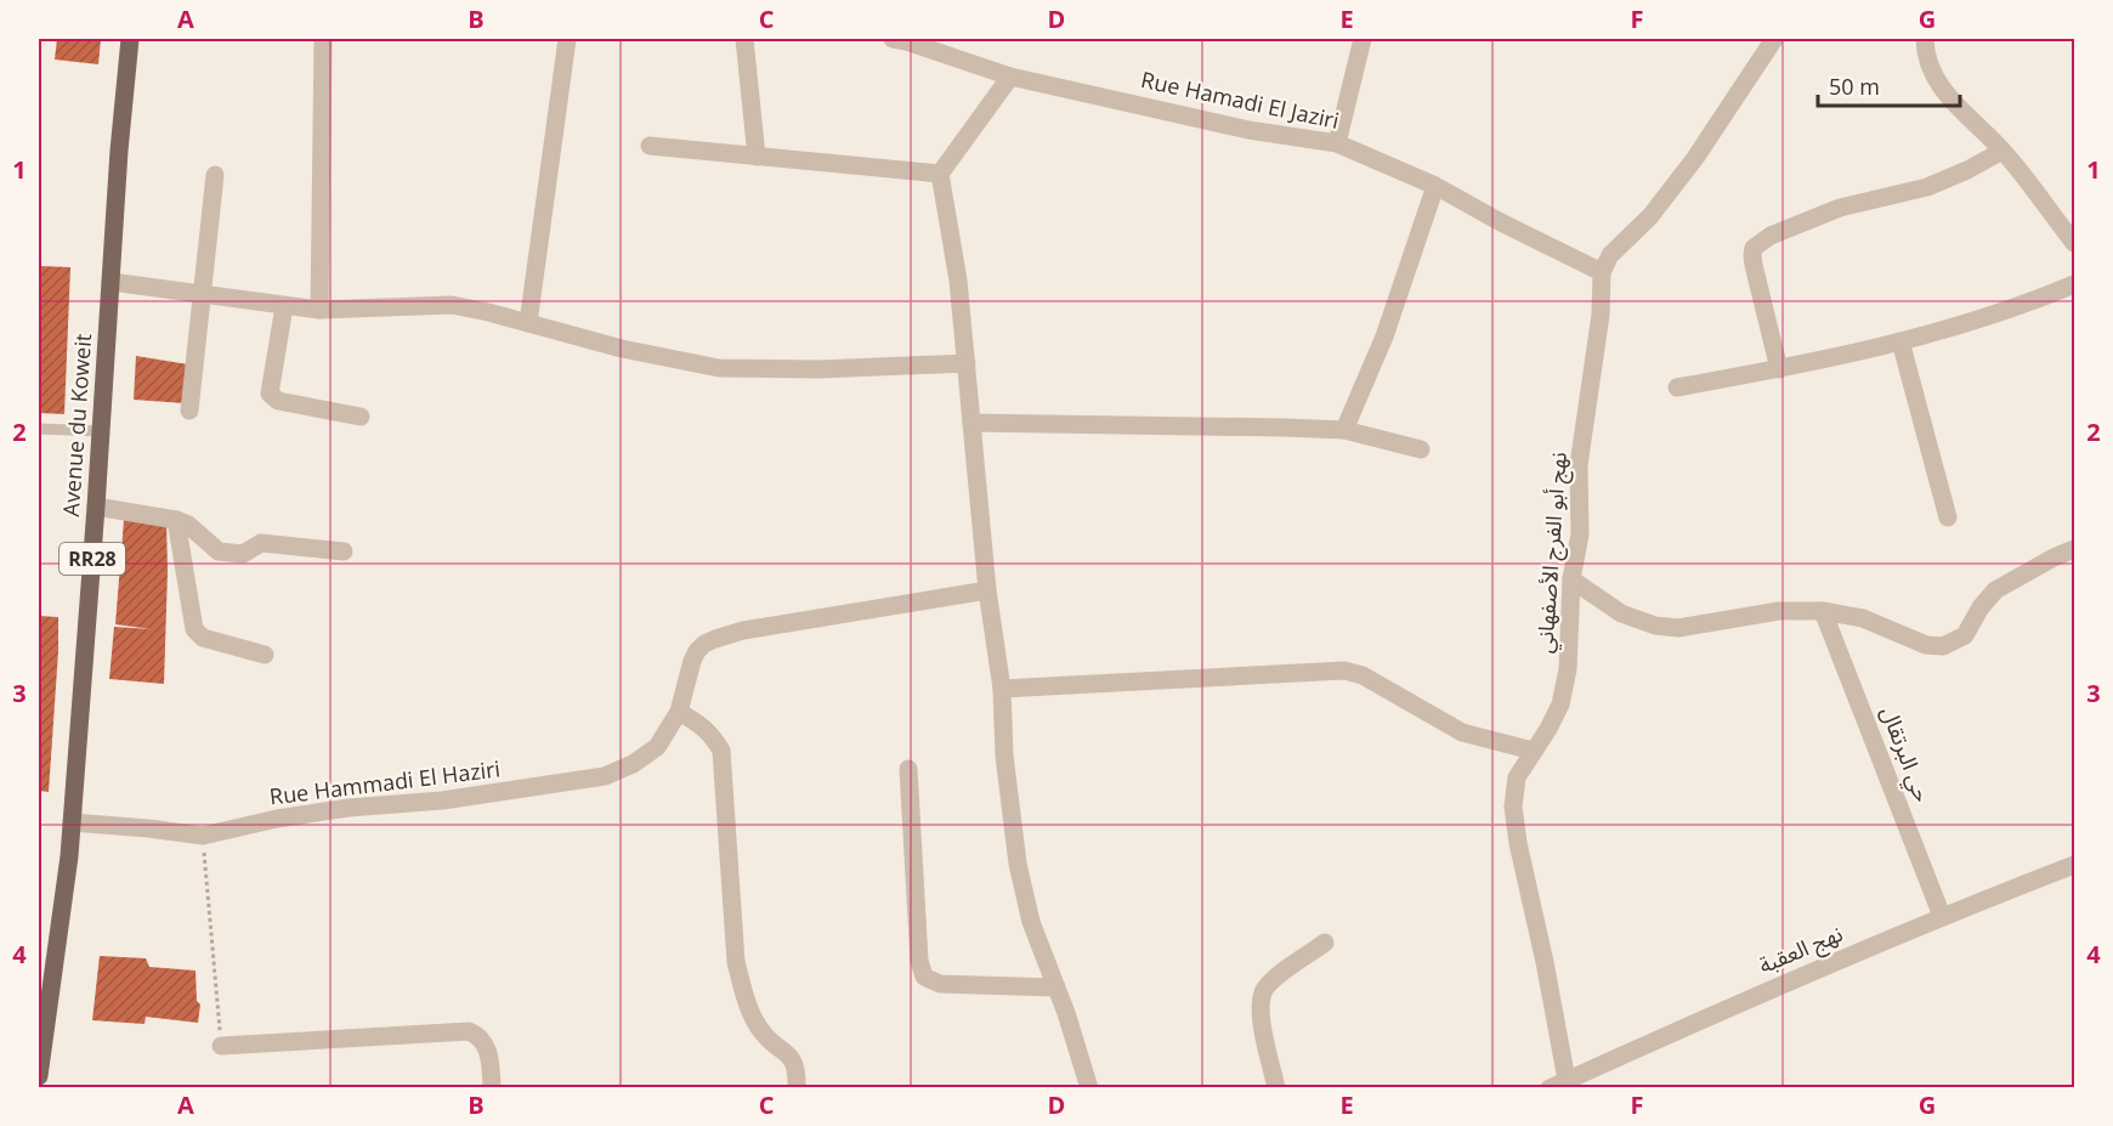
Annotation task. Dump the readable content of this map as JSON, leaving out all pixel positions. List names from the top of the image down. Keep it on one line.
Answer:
{"streets":{"main road":["Avenue du Koweit","RR28"],"street":["Rue Hamadi El Jaziri","نهج أبو الفرج الأصفهاني","حي البرتقال","Rue Hammadi El Haziri","نهج العقبة"]},"crossings":[["Rue Hamadi El Jaziri","نهج أبو الفرج الأصفهاني"],["Avenue du Koweit","Rue Hammadi El Haziri"],["نهج أبو الفرج الأصفهاني","نهج العقبة"],["حي البرتقال","نهج العقبة"]],"scale_bar":"50 m","grid":{"columns":["A","B","C","D","E","F","G"],"rows":["1","2","3","4"]}}
